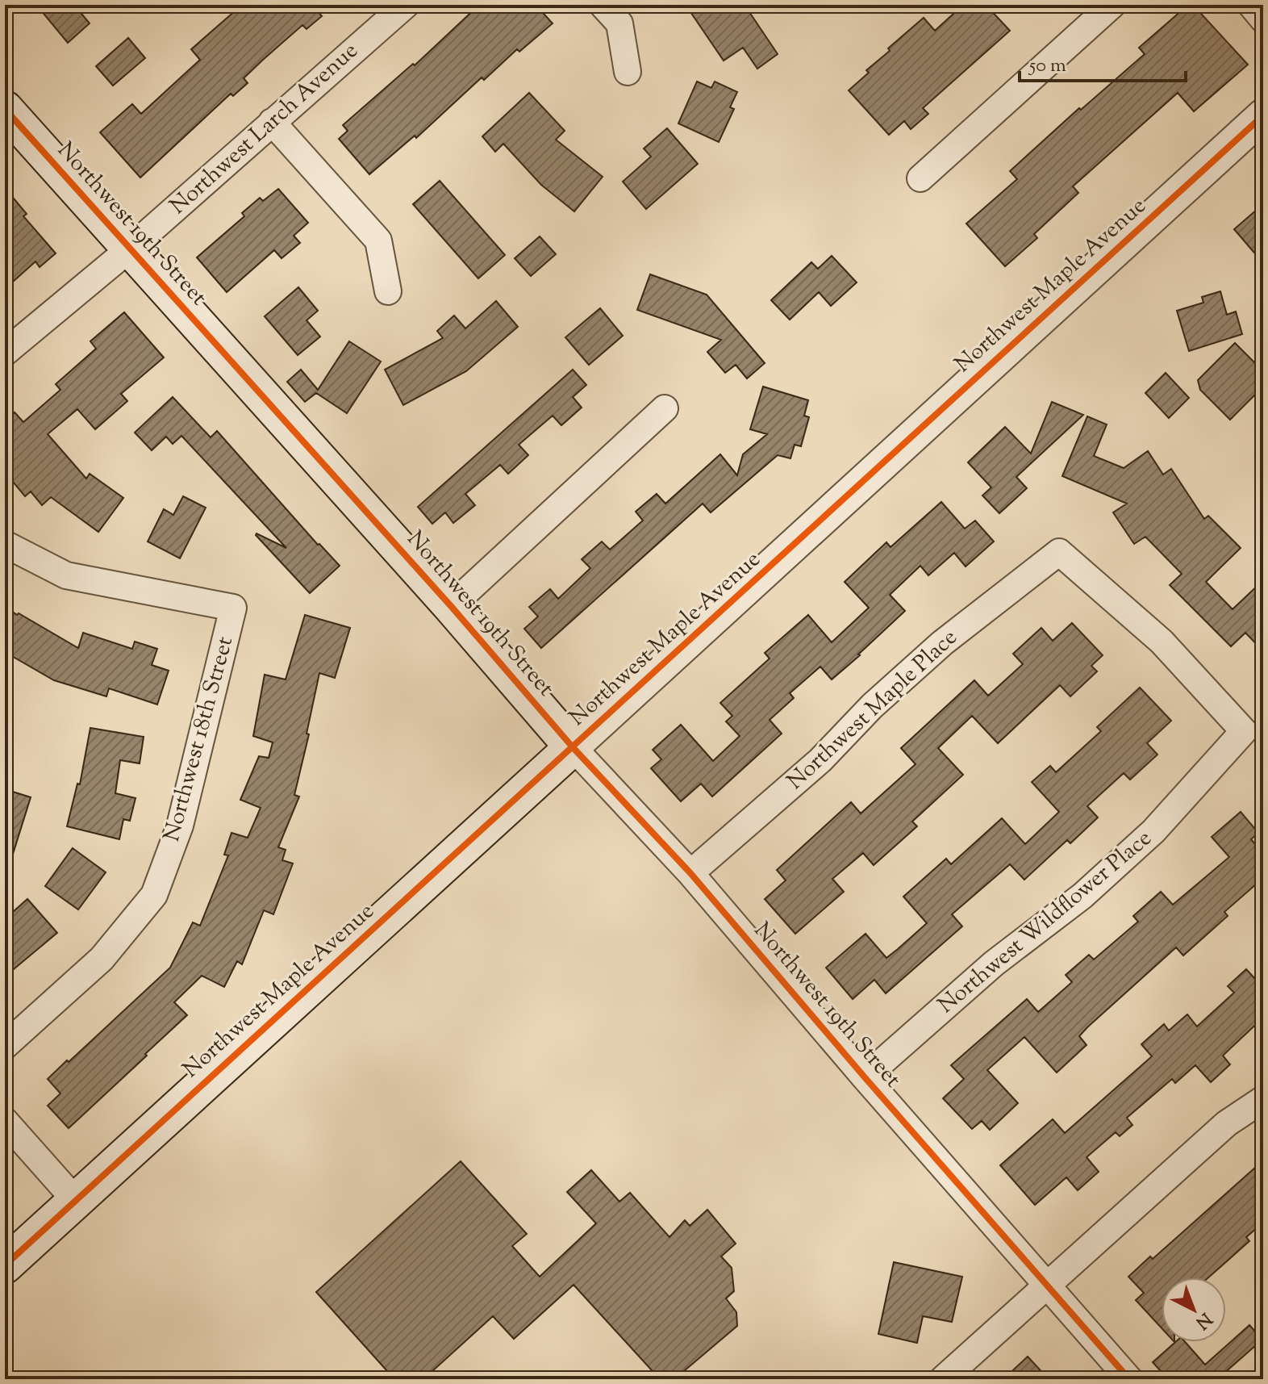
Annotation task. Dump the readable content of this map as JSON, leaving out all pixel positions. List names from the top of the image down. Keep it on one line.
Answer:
{"streets":{"main road":["Northwest 19th Street","Northwest Maple Avenue"],"street":["Northwest Larch Avenue","Northwest Maple Place","Northwest 18th Street","Northwest Wildflower Place"]},"crossings":[["Northwest Larch Avenue","Northwest 19th Street"],["Northwest 19th Street","Northwest Maple Avenue"],["Northwest 19th Street","Northwest Maple Place"],["Northwest 19th Street","Northwest Wildflower Place"],["Northwest Maple Place","Northwest Wildflower Place"]],"scale_bar":"50 m","north":"bottom right"}
